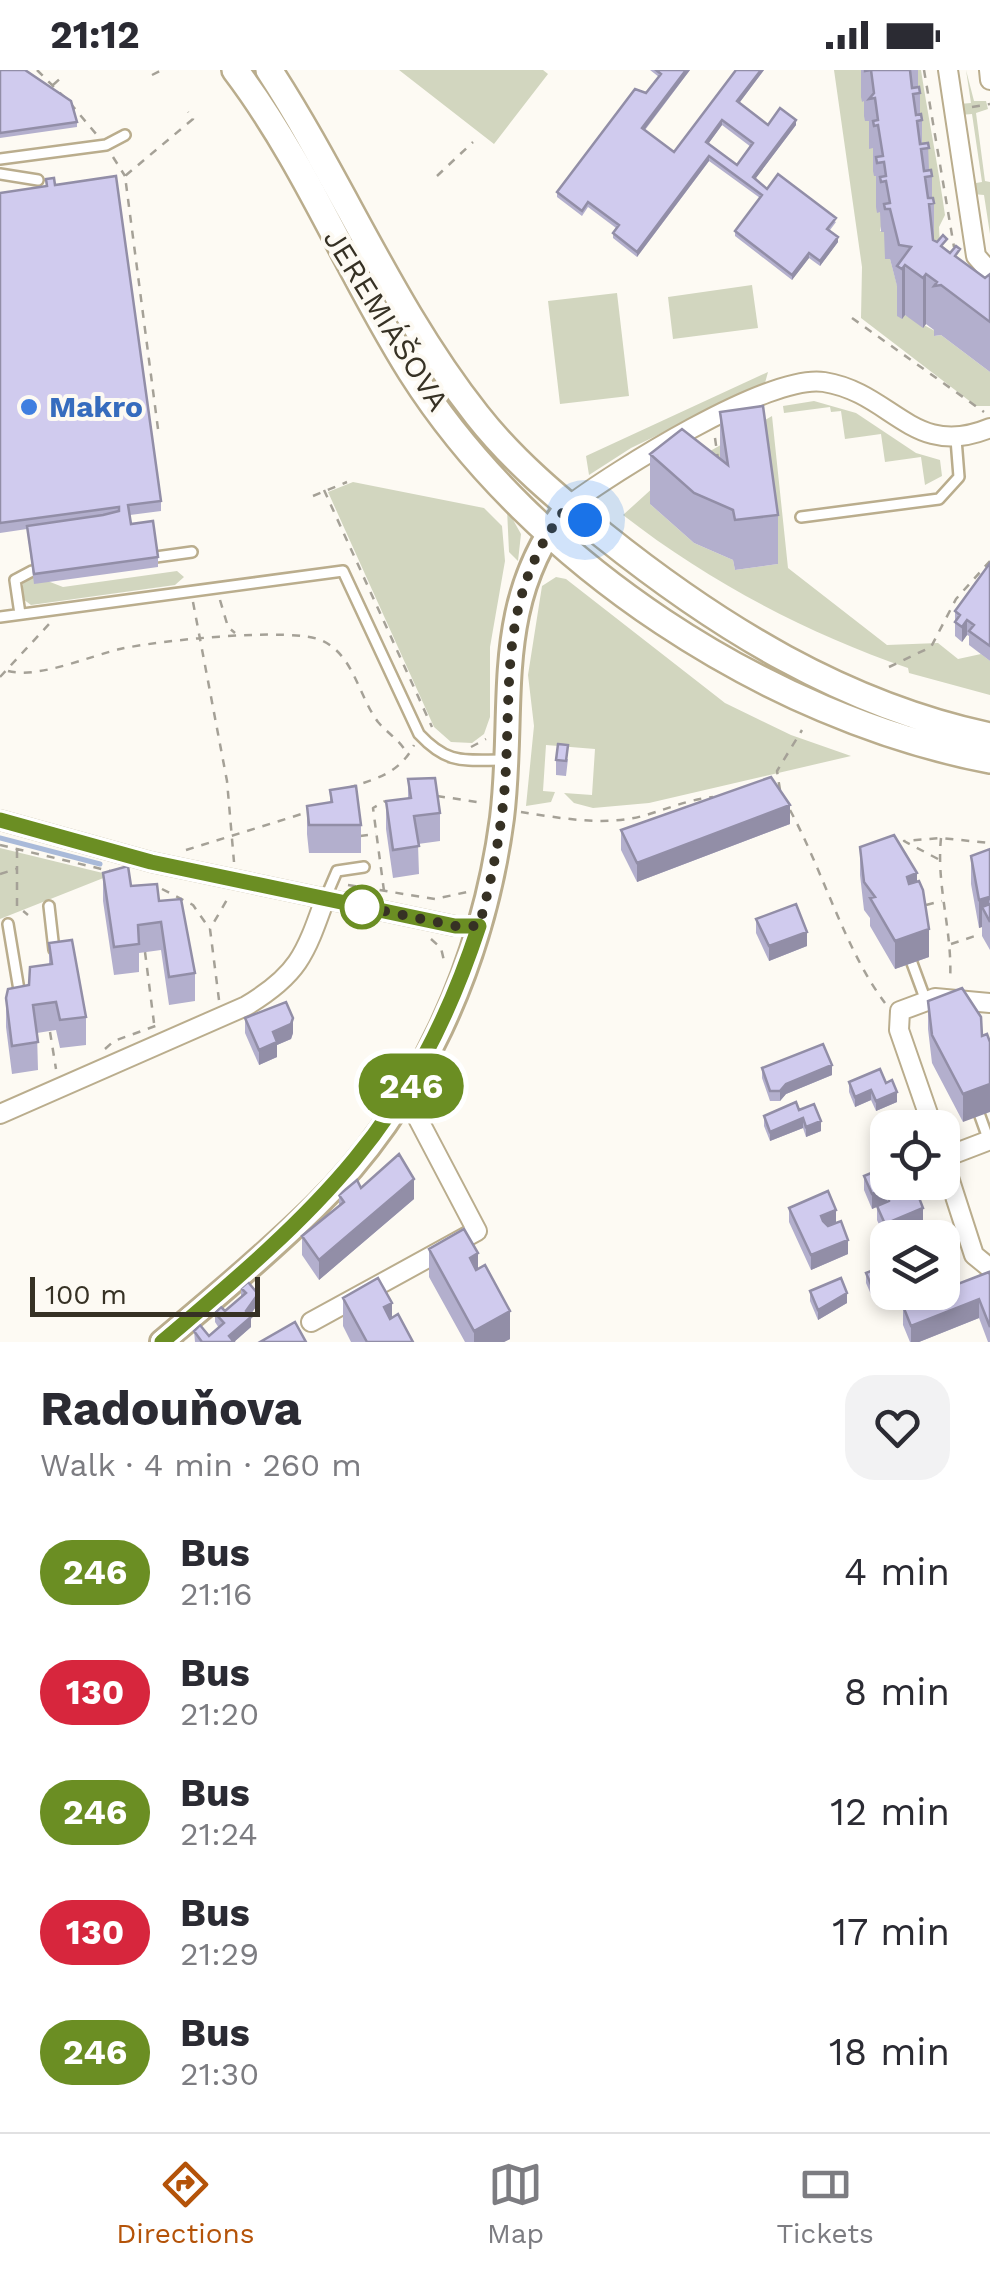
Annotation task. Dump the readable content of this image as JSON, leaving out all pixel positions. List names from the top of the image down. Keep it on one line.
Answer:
{"streets":{"main road":["JEREMIÁŠOVA"]},"places":["Makro"],"lines":["bus line 246"],"scale_bar":"100 m","page":{"status":"21:12","on_map":"246","scale":"100 m","heading":["Radouňova","Walk · 4 min · 260 m"],"list":[{"mark":"246","name":"Bus","note":"21:16","value":"4 min"},{"mark":"130","name":"Bus","note":"21:20","value":"8 min"},{"mark":"246","name":"Bus","note":"21:24","value":"12 min"},{"mark":"130","name":"Bus","note":"21:29","value":"17 min"},{"mark":"246","name":"Bus","note":"21:30","value":"18 min"}],"tabs":["Directions","Map","Tickets"]}}
